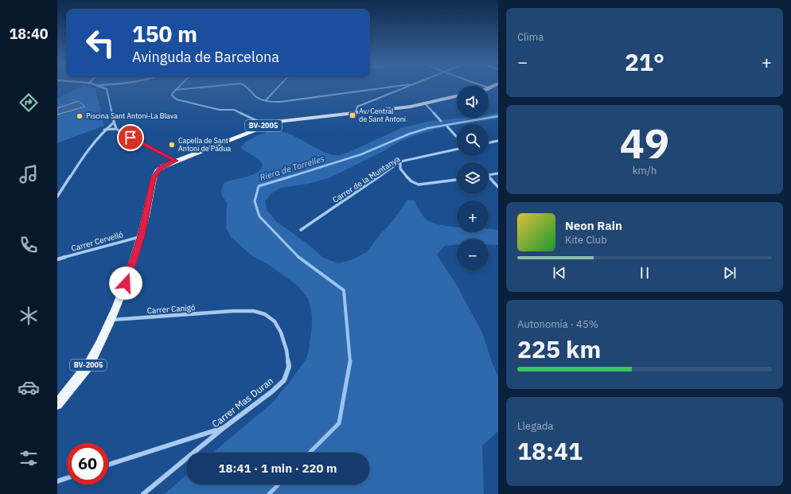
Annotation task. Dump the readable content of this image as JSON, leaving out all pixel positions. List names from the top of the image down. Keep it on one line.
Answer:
{"streets":{"main road":["BV-2005"],"street":["Carrer de la Muntanya","Carrer Cervelló","Carrer Canigó","Carrer Mas Duran"]},"crossings":[["BV-2005","Carrer Cervelló"],["BV-2005","Carrer Canigó"],["Carrer Canigó","Carrer Mas Duran"]],"water":["Riera de Torrelles"],"places":{"transit":["Av. Central de Sant Antoni"],"other":["Piscina Sant Antoni-La Blava","Capella de Sant Antoni de Pàdua"]},"page":{"tabs":"18:40","tile":["Clima",["49","km/h"],["Autonomía · 45%","225 km"],["Llegada","18:41"]],"turn":["150 m","Avinguda de Barcelona"],"heat":["−","21°","+"],"map_buttons":["+","−"],"song":["Neon Rain","Kite Club"],"limit":"60","trip":"18:41 · 1 min · 220 m"}}
